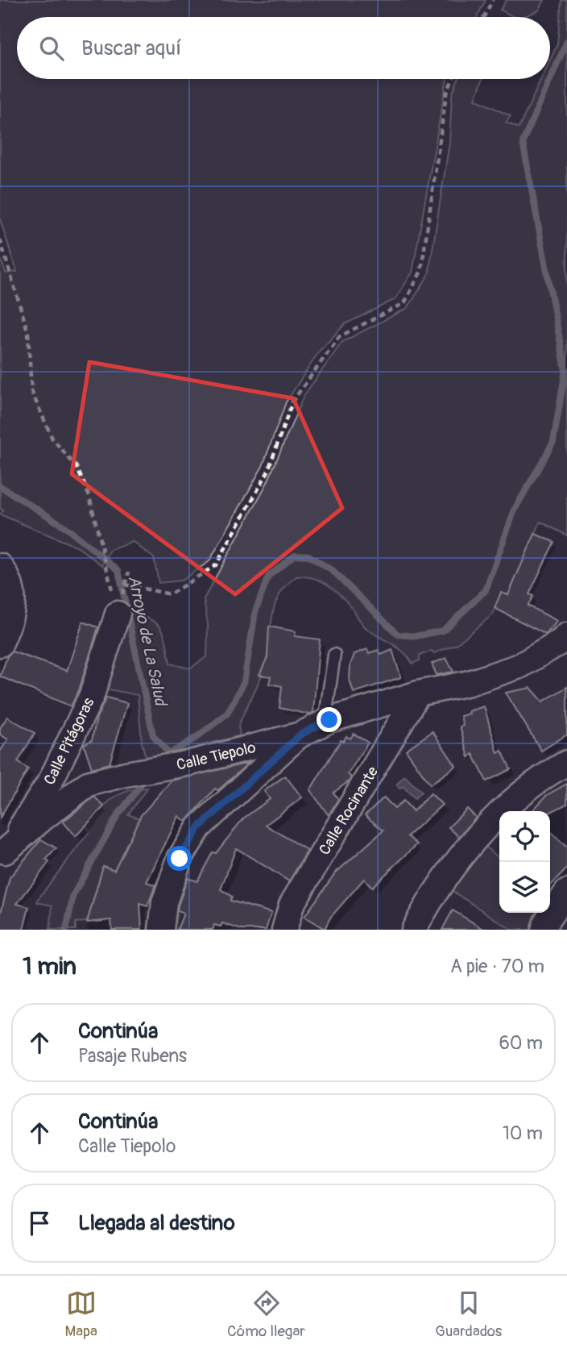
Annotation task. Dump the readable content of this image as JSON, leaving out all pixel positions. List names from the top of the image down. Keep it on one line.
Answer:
{"streets":{"street":["Calle Pitágoras","Calle Tiepolo","Calle Rocinante"]},"crossings":[["Calle Pitágoras","Calle Tiepolo"],["Calle Tiepolo","Calle Rocinante"]],"water":["Arroyo de La Salud"],"page":{"search":"Buscar aquí","heading":["1 min","A pie · 70 m"],"list":[["Continúa","Pasaje Rubens","60 m"],["Continúa","Calle Tiepolo","10 m"],"Llegada al destino"],"nav":["Mapa","Cómo llegar","Guardados"]}}
